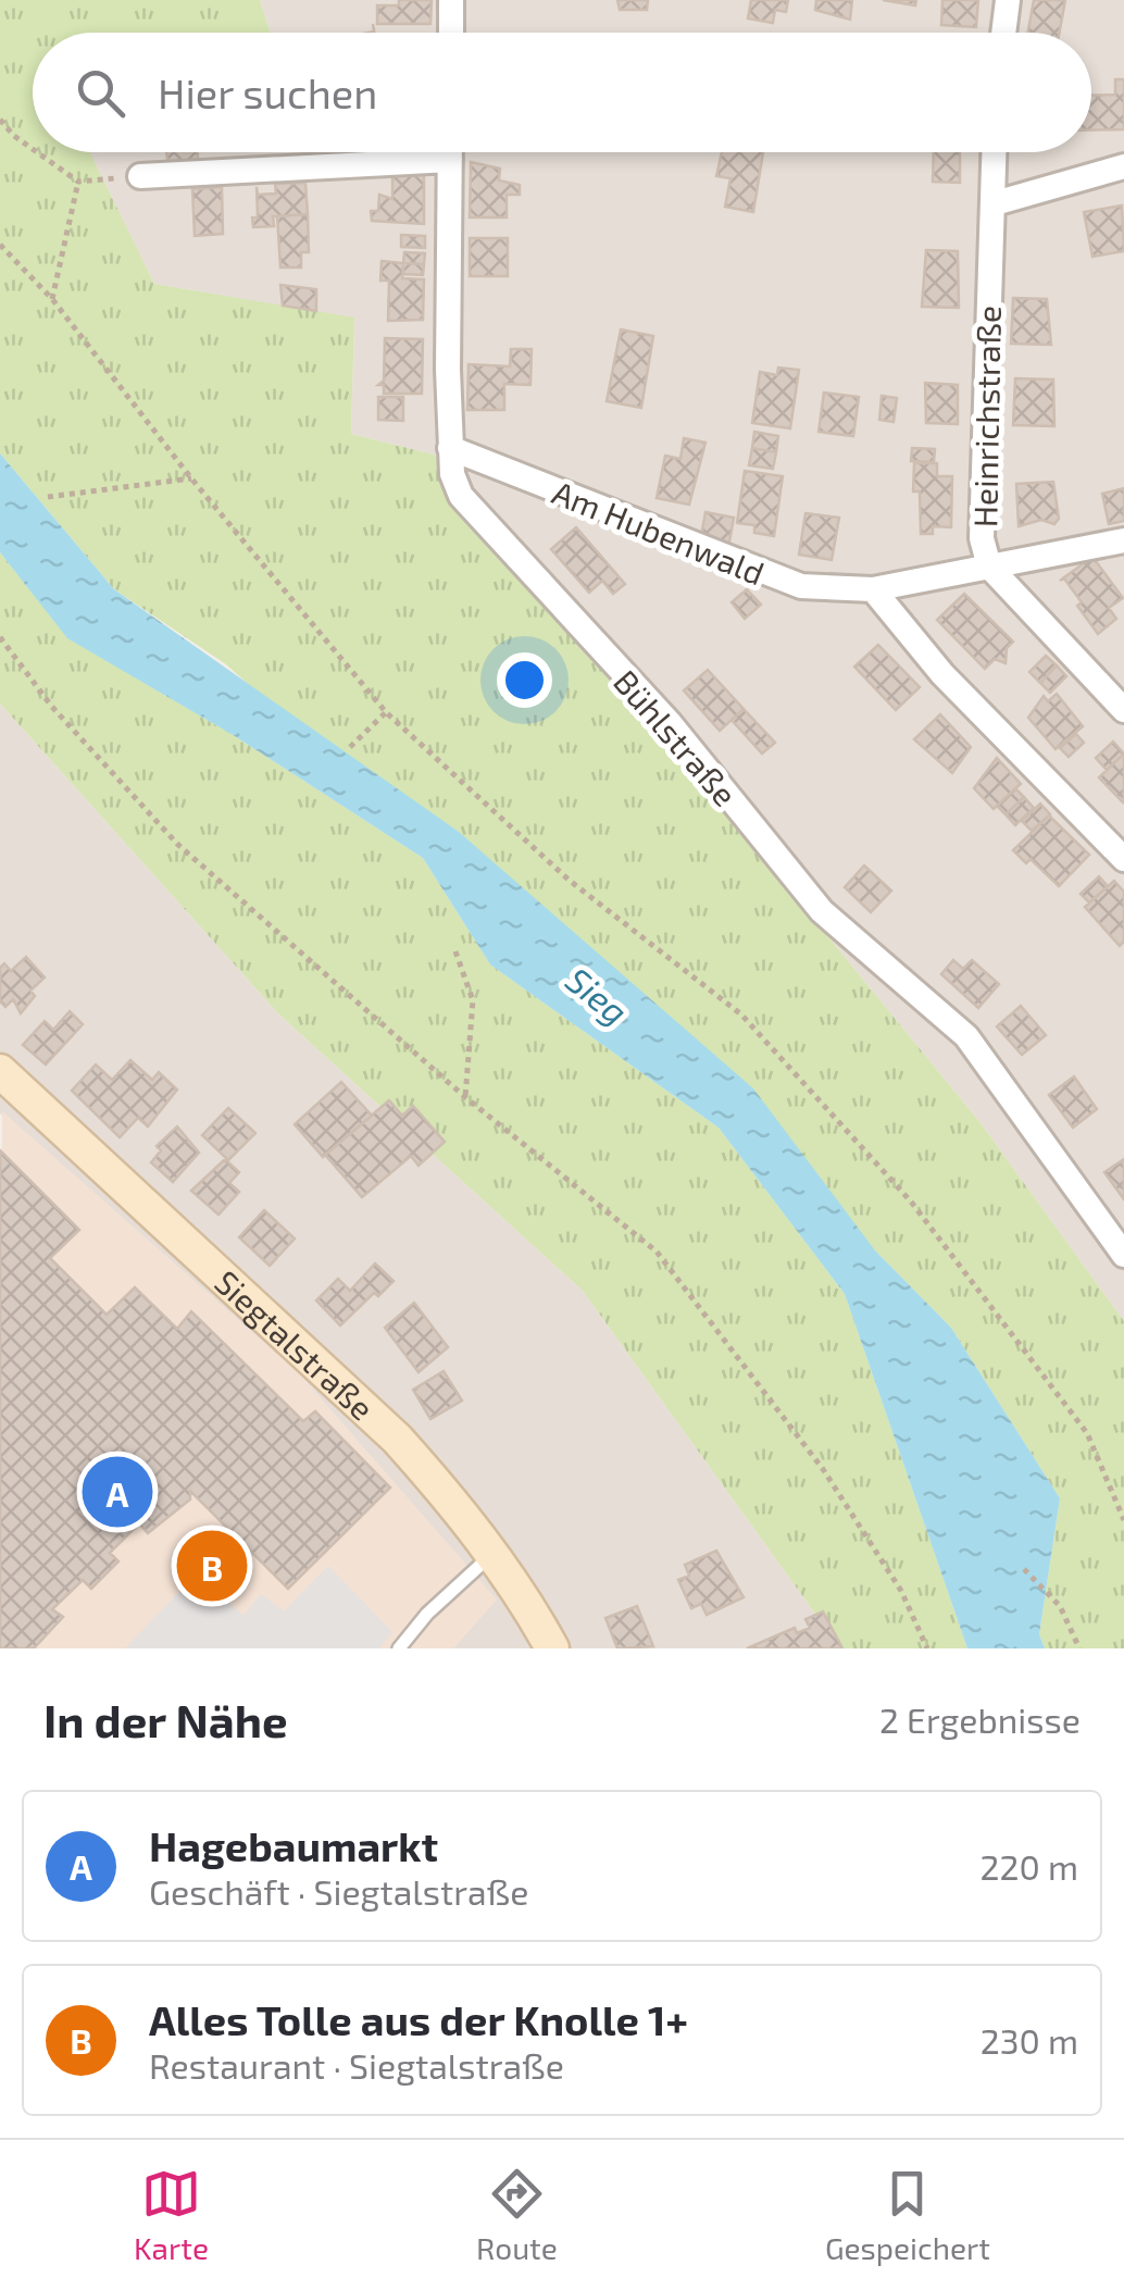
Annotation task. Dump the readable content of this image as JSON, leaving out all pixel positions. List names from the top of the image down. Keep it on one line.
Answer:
{"streets":{"main road":["Siegtalstraße"],"street":["Heinrichstraße","Am Hubenwald","Bühlstraße"]},"crossings":[["Heinrichstraße","Am Hubenwald"],["Am Hubenwald","Bühlstraße"]],"water":["Sieg"],"page":{"search":"Hier suchen","pins":["A","B"],"heading":["In der Nähe","2 Ergebnisse"],"list":[{"mark":"A","name":"Hagebaumarkt","note":"Geschäft · Siegtalstraße","value":"220 m"},{"mark":"B","name":"Alles Tolle aus der Knolle 1+","note":"Restaurant · Siegtalstraße","value":"230 m"}],"nav":["Karte","Route","Gespeichert"]}}
